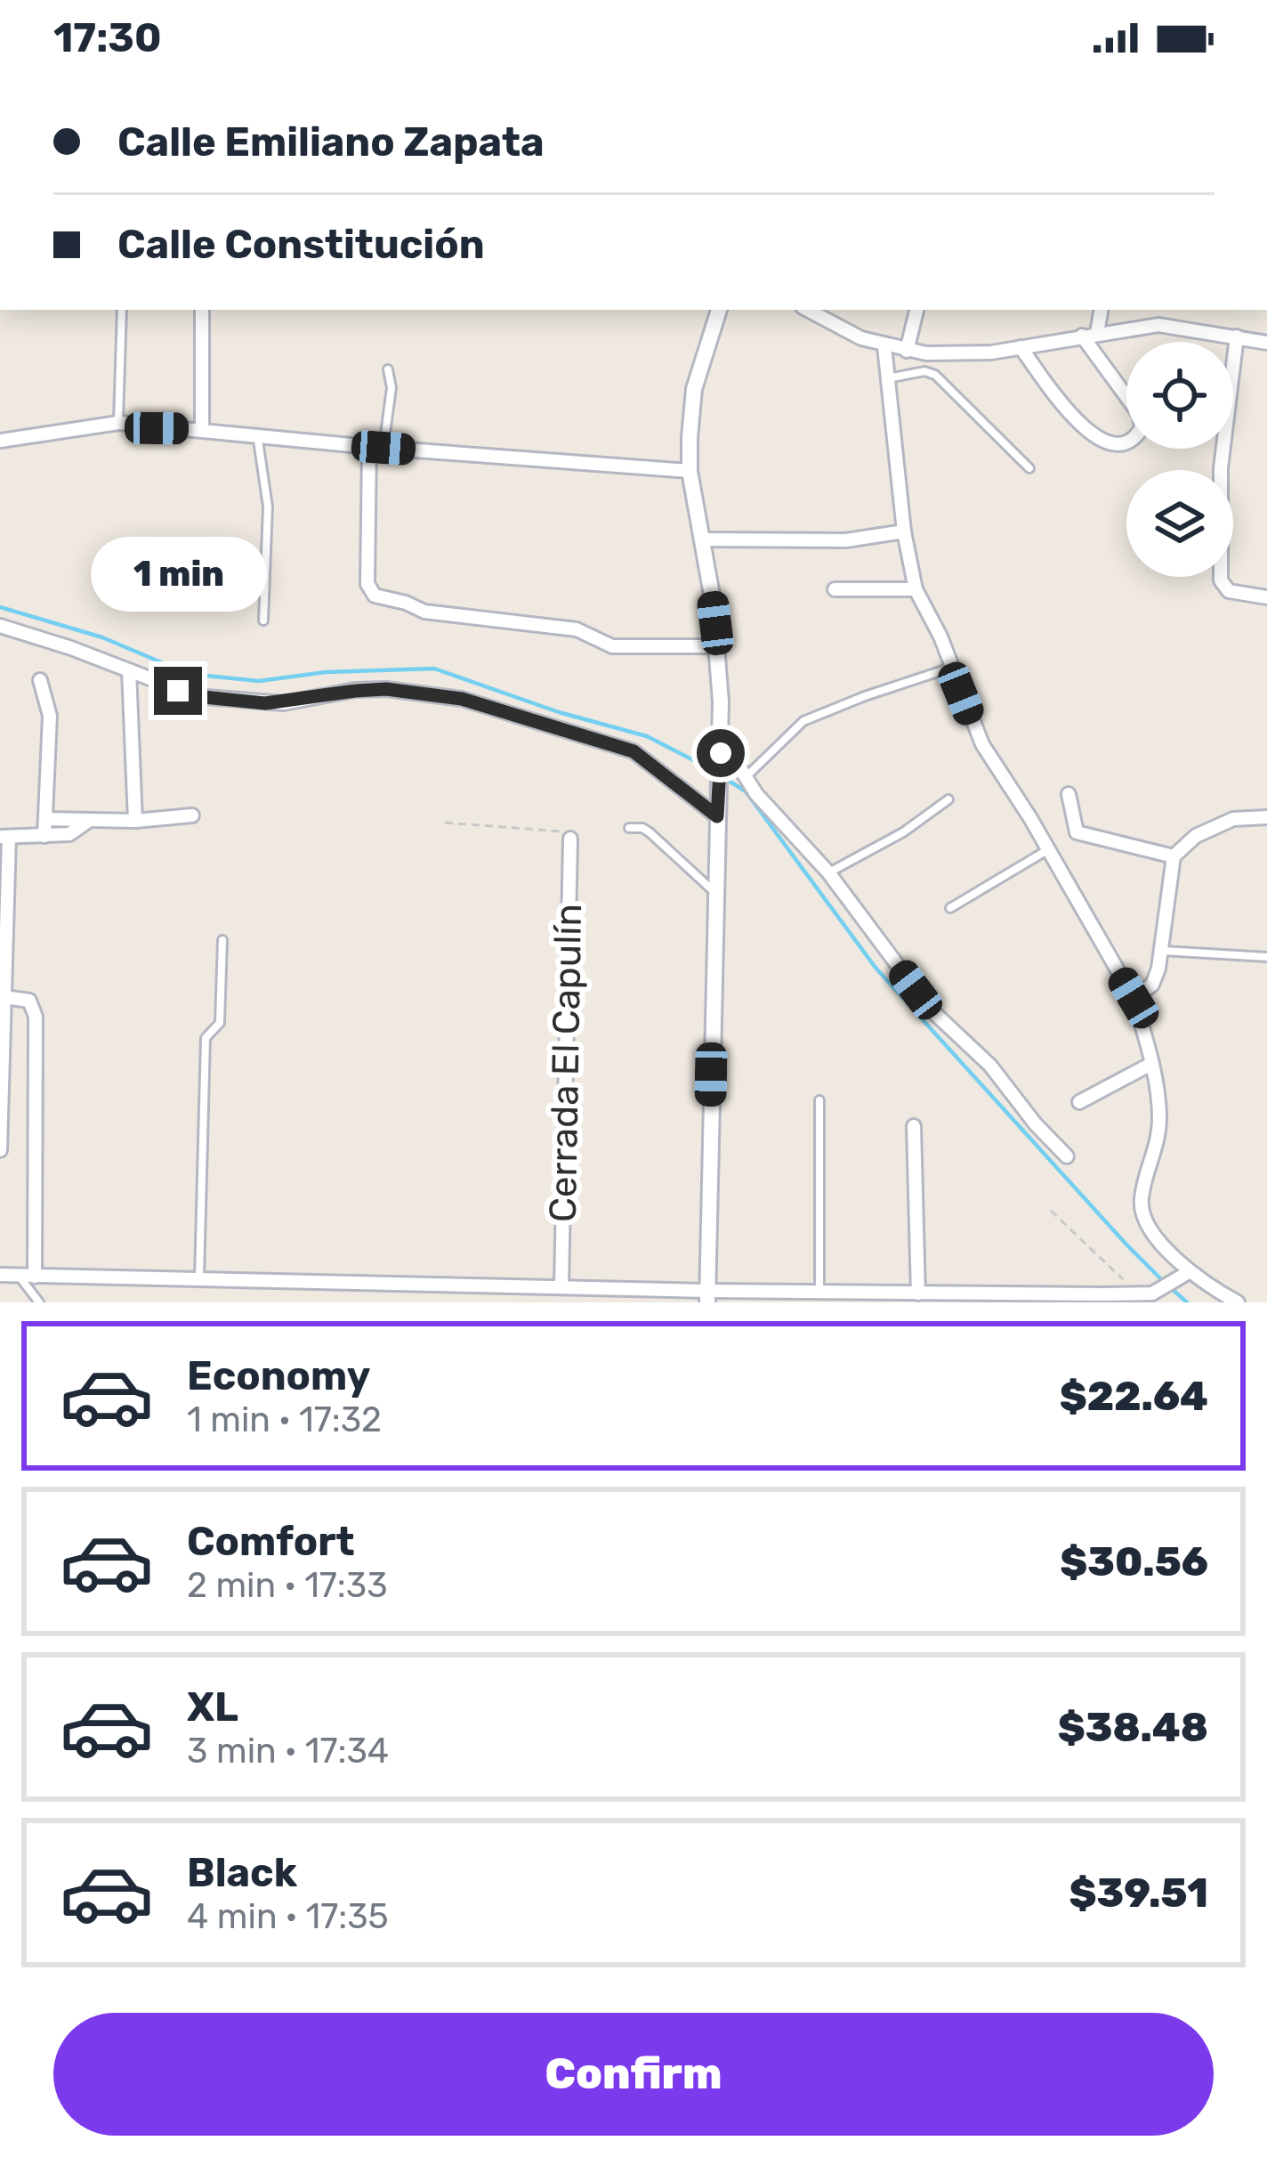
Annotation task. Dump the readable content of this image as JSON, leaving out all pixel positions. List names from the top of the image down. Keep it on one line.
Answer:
{"streets":{"street":["Cerrada El Capulín"]},"page":{"status":"17:30","banner":["Calle Emiliano Zapata","Calle Constitución"],"bubble":"1 min","list":[{"name":"Economy","note":"1 min · 17:32","value":"$22.64"},{"name":"Comfort","note":"2 min · 17:33","value":"$30.56"},{"name":"XL","note":"3 min · 17:34","value":"$38.48"},{"name":"Black","note":"4 min · 17:35","value":"$39.51"}],"buttons":"Confirm"}}
